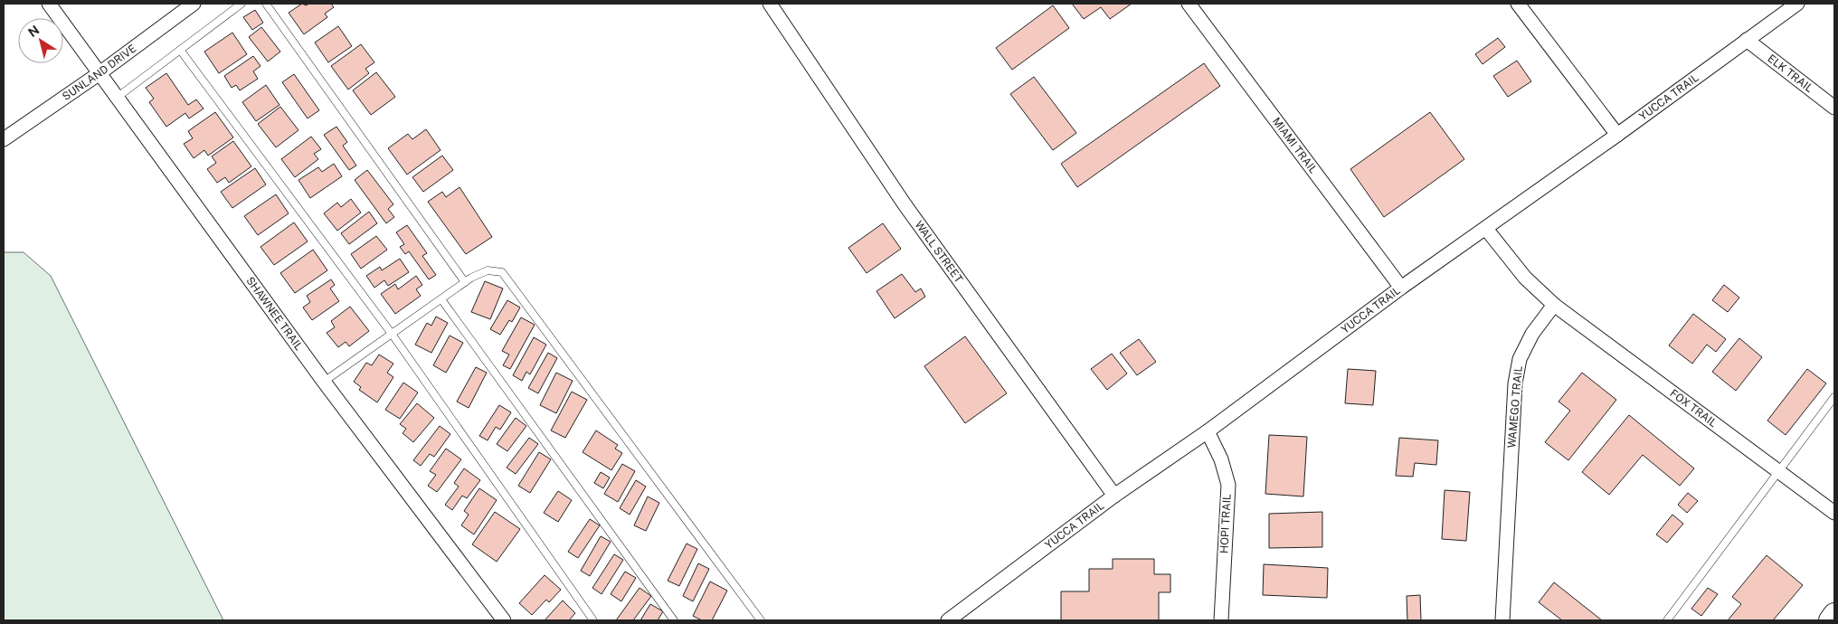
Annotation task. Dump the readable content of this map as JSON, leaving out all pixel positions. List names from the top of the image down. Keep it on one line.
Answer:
{"streets":{"street":["SUNLAND DRIVE","ELK TRAIL","YUCCA TRAIL","MIAMI TRAIL","WALL STREET","SHAWNEE TRAIL","WAMEGO TRAIL","FOX TRAIL","HOPI TRAIL"]},"crossings":[["SUNLAND DRIVE","SHAWNEE TRAIL"],["ELK TRAIL","YUCCA TRAIL"],["YUCCA TRAIL","MIAMI TRAIL"],["YUCCA TRAIL","WALL STREET"],["YUCCA TRAIL","HOPI TRAIL"],["WAMEGO TRAIL","FOX TRAIL"]],"north":"top left"}
